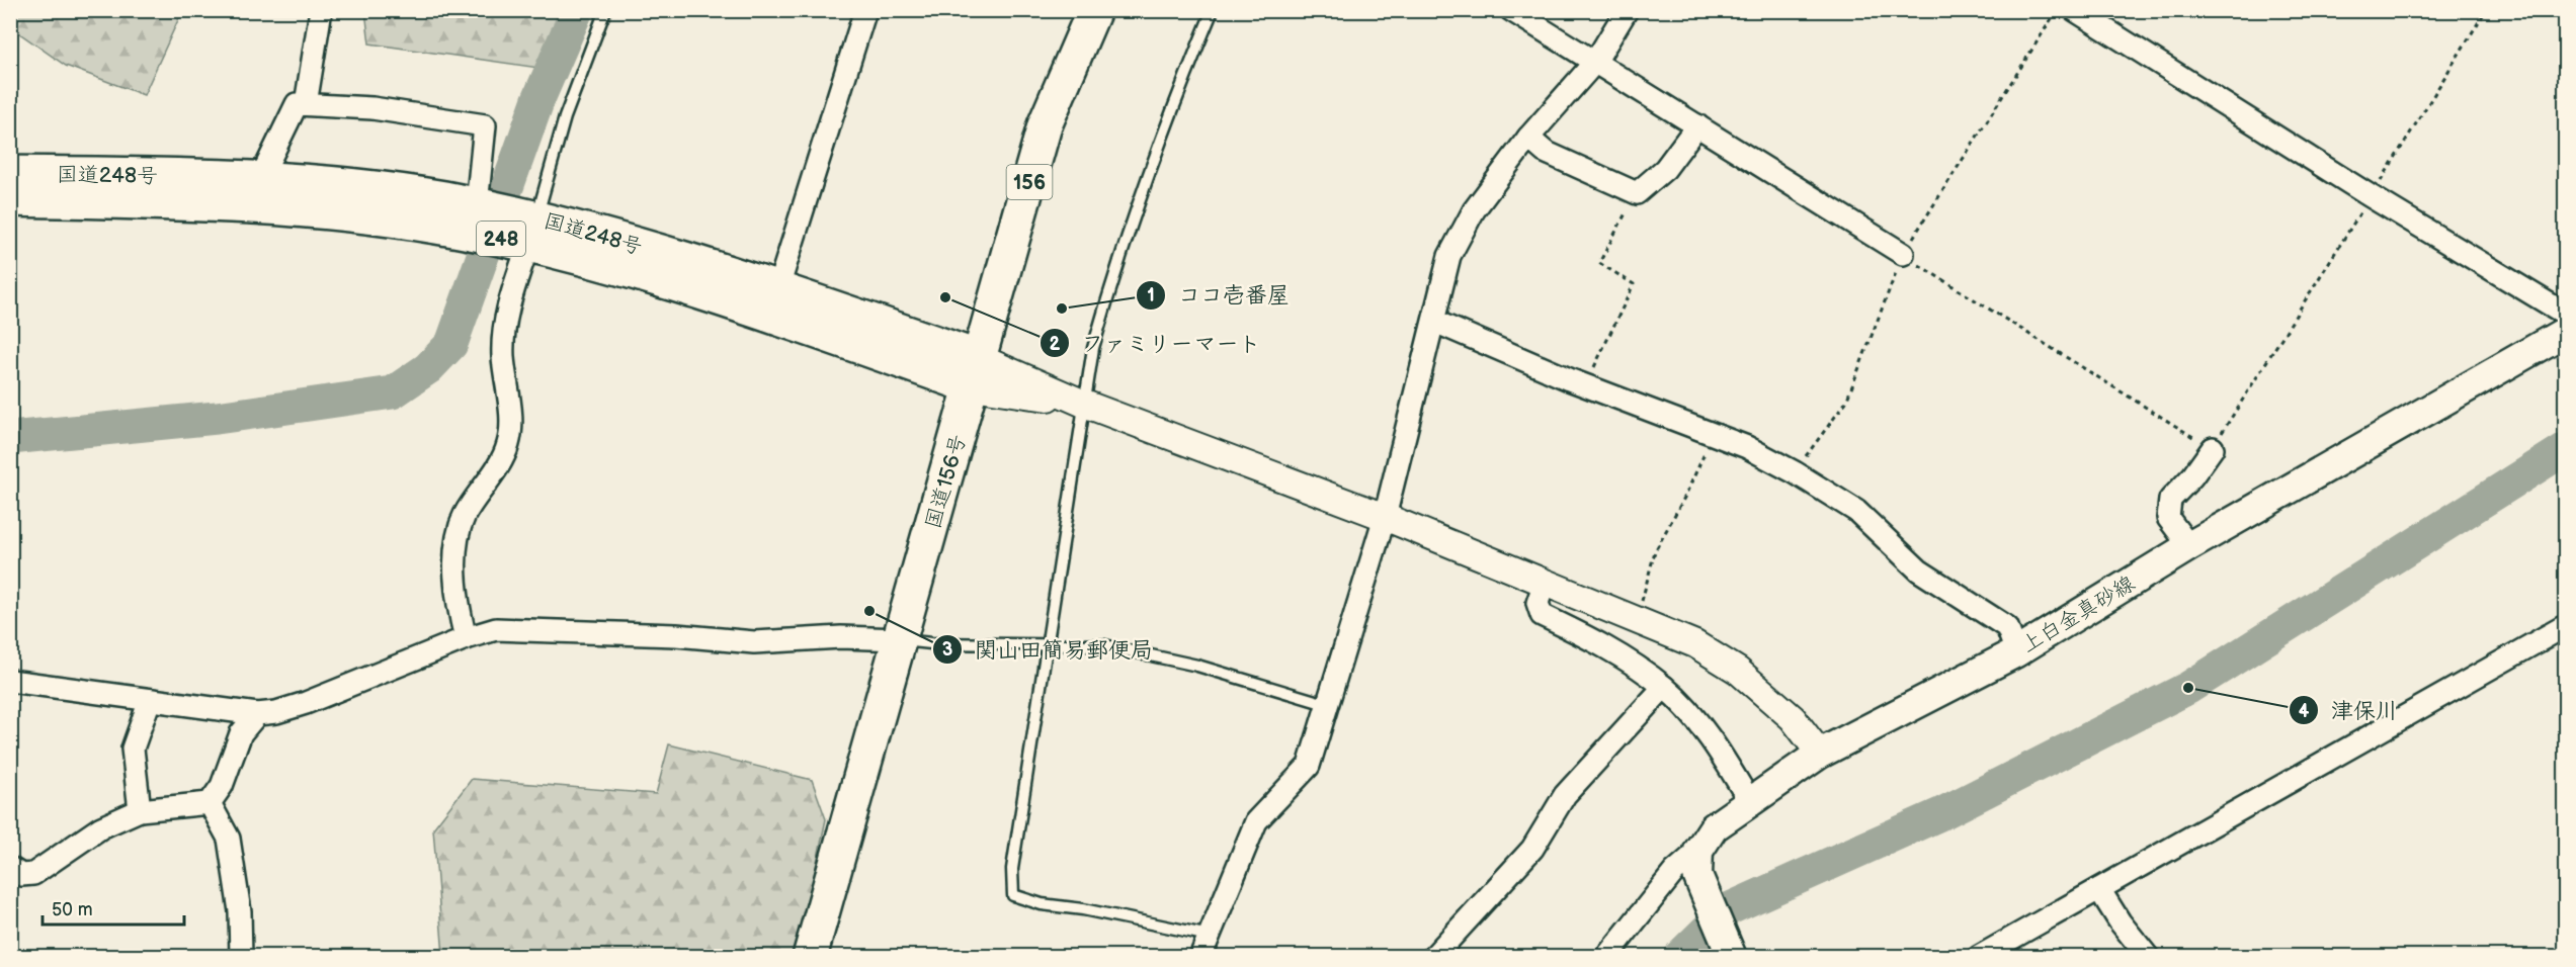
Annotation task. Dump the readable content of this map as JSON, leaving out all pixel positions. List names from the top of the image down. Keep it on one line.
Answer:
{"streets":{"highway":["国道248号","156","248","国道156号"],"main road":["上白金真砂線"]},"crossings":[["国道248号","国道156号"]],"places":["ファミリーマート","ココ壱番屋","関山田簡易郵便局","津保川"],"scale_bar":"50 m"}
